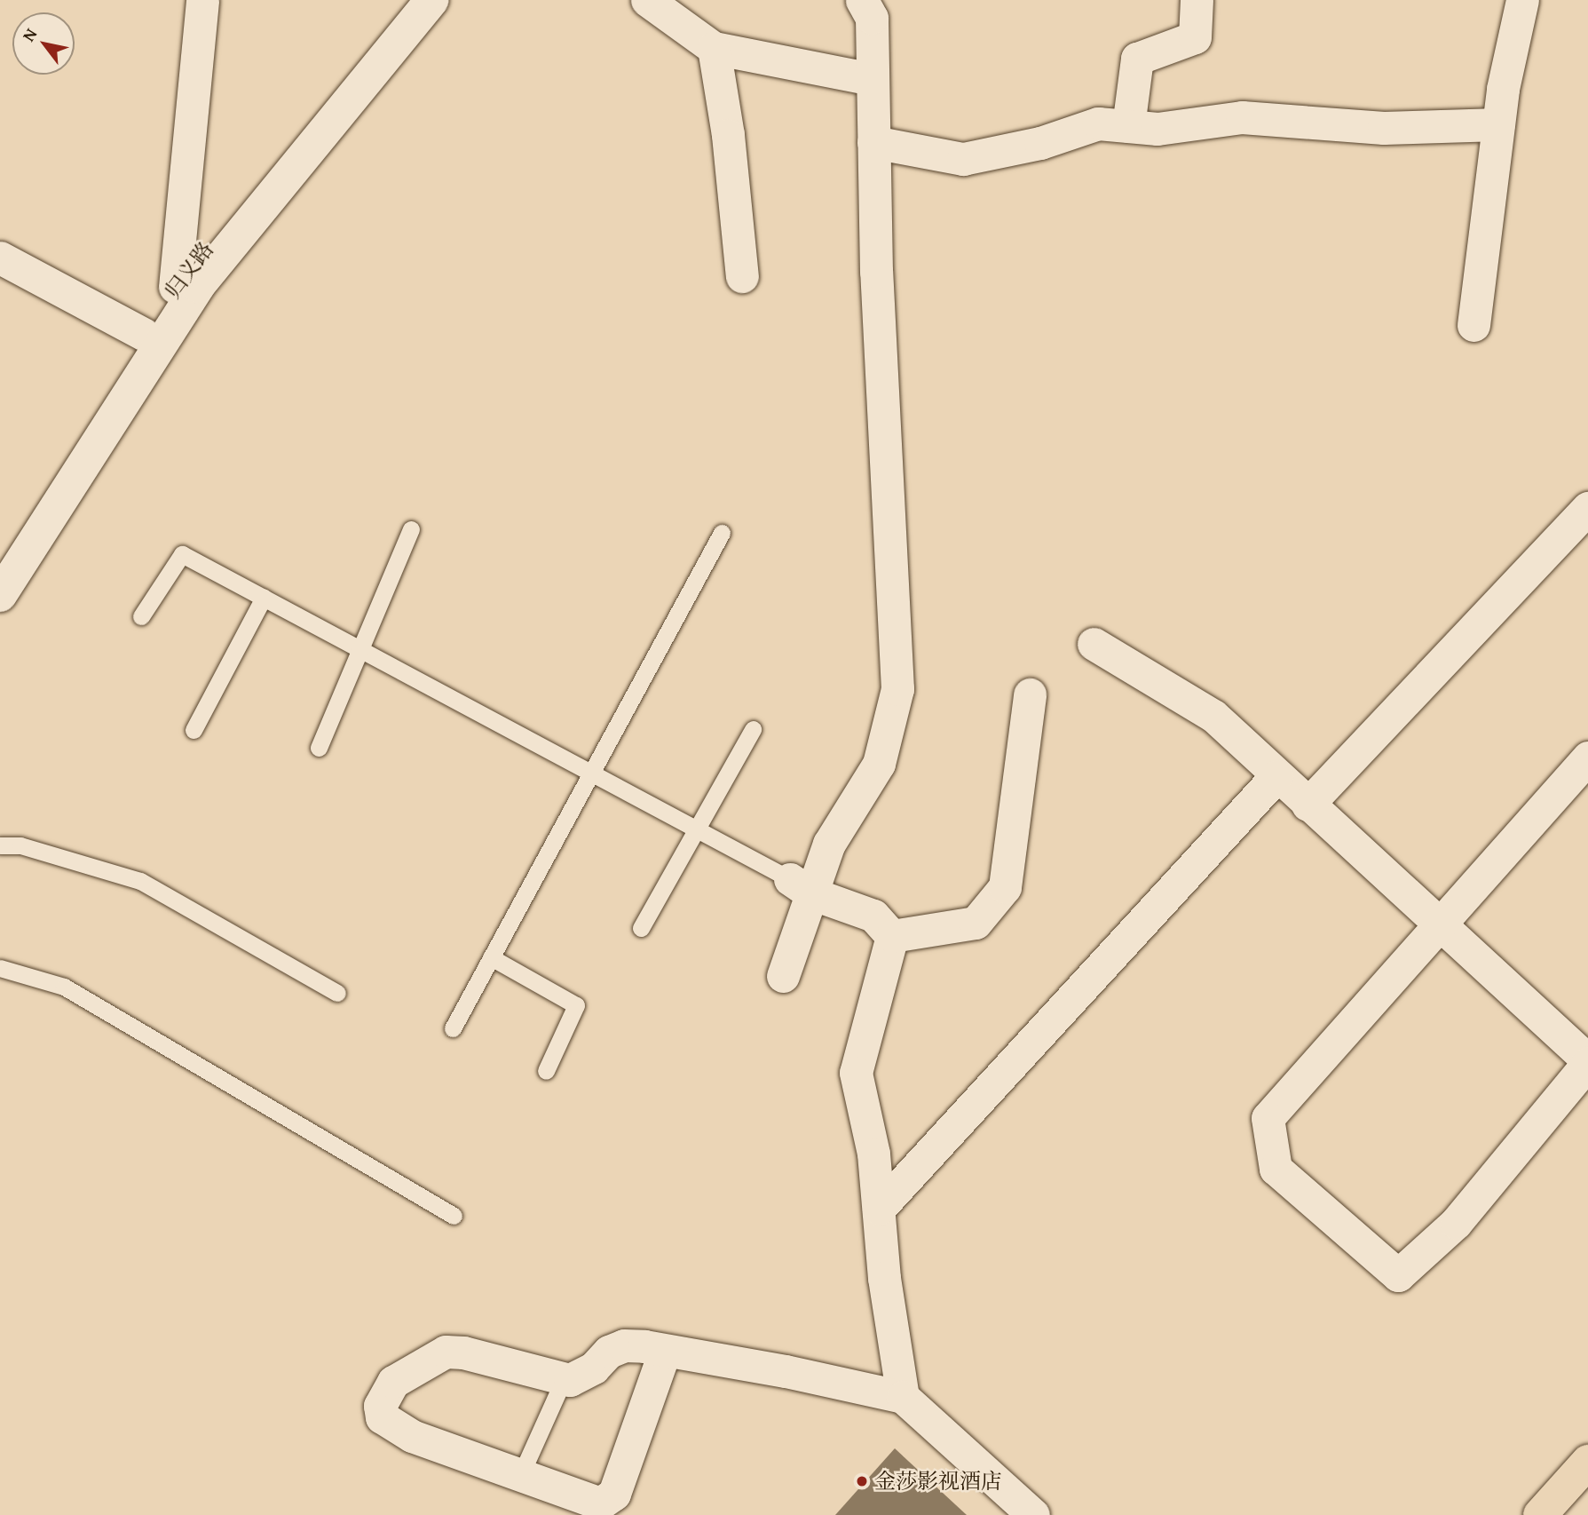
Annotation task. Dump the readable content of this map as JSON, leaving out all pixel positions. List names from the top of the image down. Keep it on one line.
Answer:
{"streets":{"street":["归义路"]},"places":["金莎影视酒店"],"north":"top left"}
